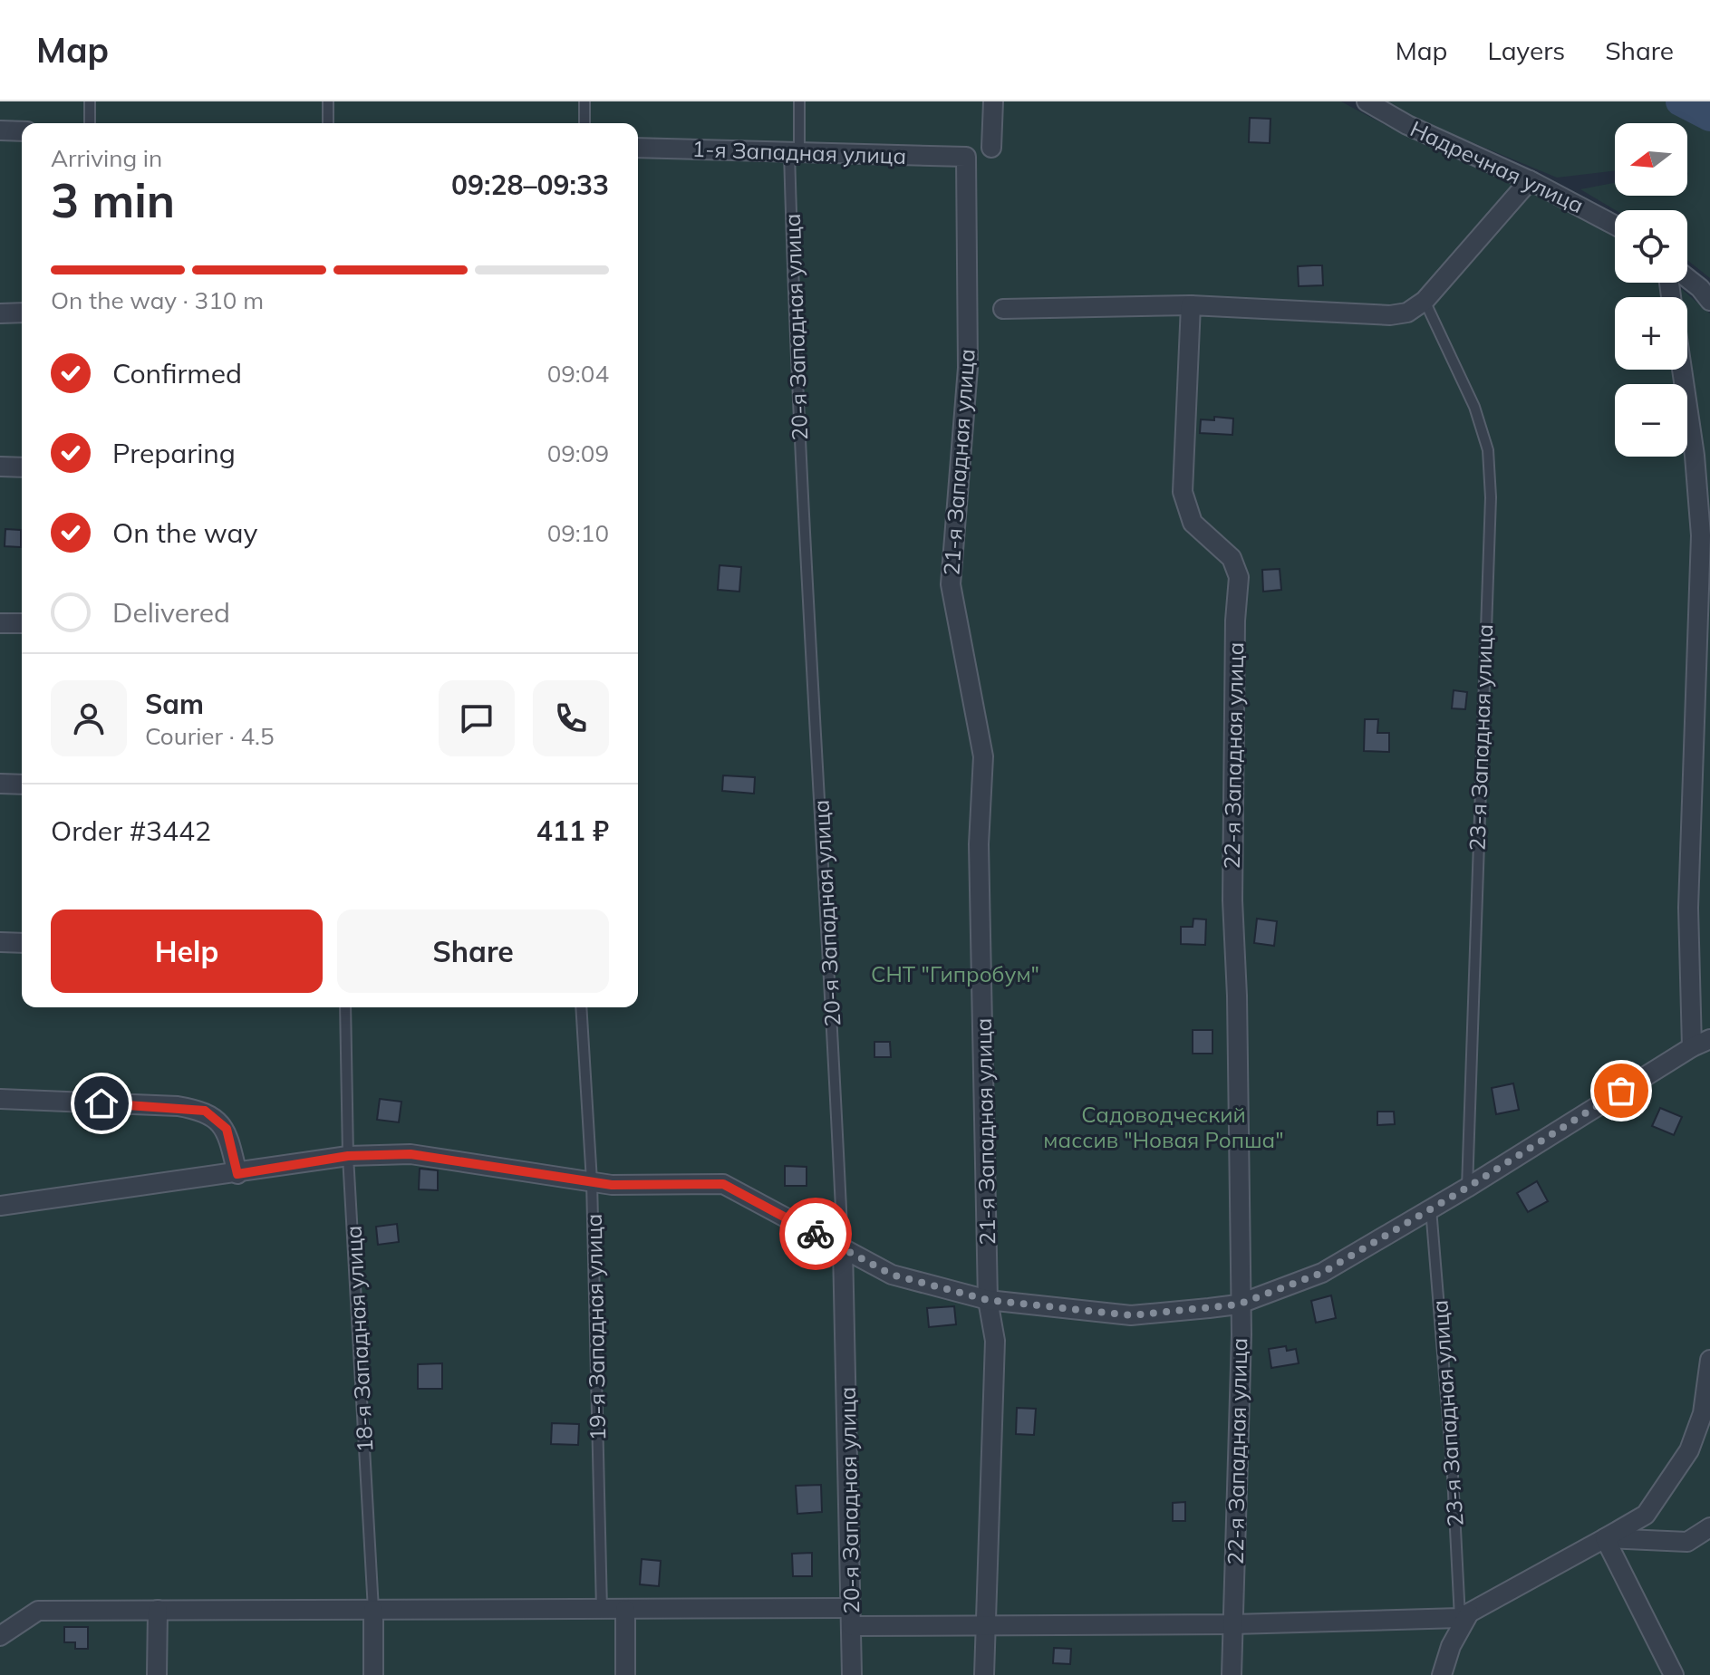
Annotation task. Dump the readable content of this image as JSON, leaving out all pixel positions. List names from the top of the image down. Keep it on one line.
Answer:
{"streets":{"street":["1-я Западная улица","Надречная улица","20-я Западная улица","21-я Западная улица","22-я Западная улица","18-я Западная улица"],"lane":["23-я Западная улица","19-я Западная улица"]},"crossings":[["1-я Западная улица","20-я Западная улица"],["1-я Западная улица","21-я Западная улица"]],"parks":["СНТ \"Гипробум\"","Садоводческий массив \"Новая Ропша\""],"north":"left","page":{"header":"Map","nav":["Map","Layers","Share"],"map_buttons":["+","−"],"heading":["3 min","Arriving in","09:28–09:33"],"panel":["Sam","Courier · 4.5","Order #3442","411 ₽"],"bar":"On the way · 310 m","list":[["Confirmed","09:04"],["Preparing","09:09"],["On the way","09:10"],"Delivered"],"buttons":["Help","Share"]}}
